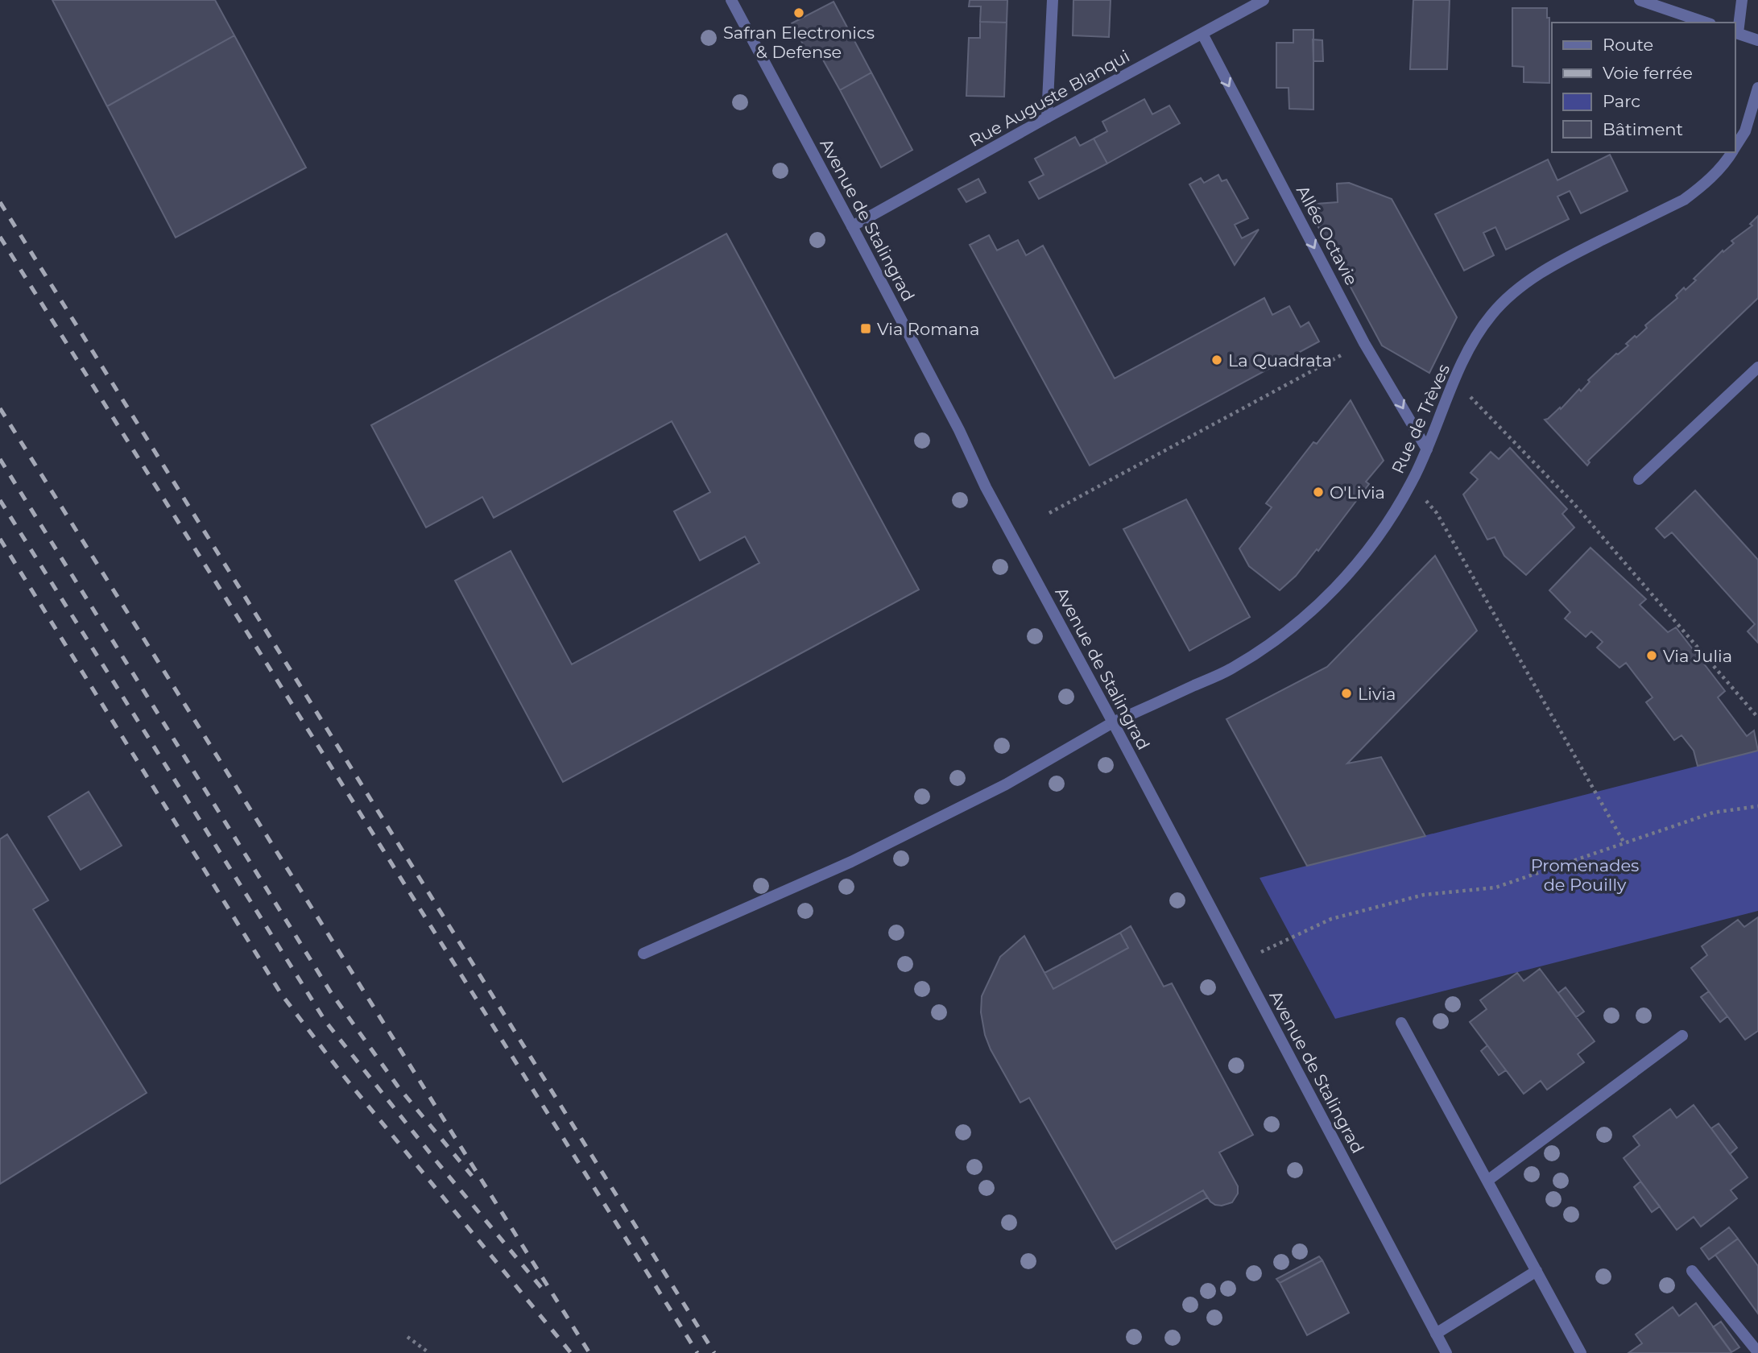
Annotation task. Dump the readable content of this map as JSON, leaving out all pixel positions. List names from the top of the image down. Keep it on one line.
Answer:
{"streets":{"street":["Rue Auguste Blanqui","Avenue de Stalingrad","Allée Octavie","Rue de Trèves"]},"crossings":[["Rue Auguste Blanqui","Avenue de Stalingrad"],["Rue Auguste Blanqui","Allée Octavie"],["Avenue de Stalingrad","Rue de Trèves"],["Allée Octavie","Rue de Trèves"]],"one_way":["Allée Octavie"],"parks":["Promenades de Pouilly"],"places":{"other":["Safran Electronics & Defense","La Quadrata","O'Livia","Via Julia","Livia"],"transit":["Via Romana"]},"legend":["Route","Voie ferrée","Parc","Bâtiment"]}
